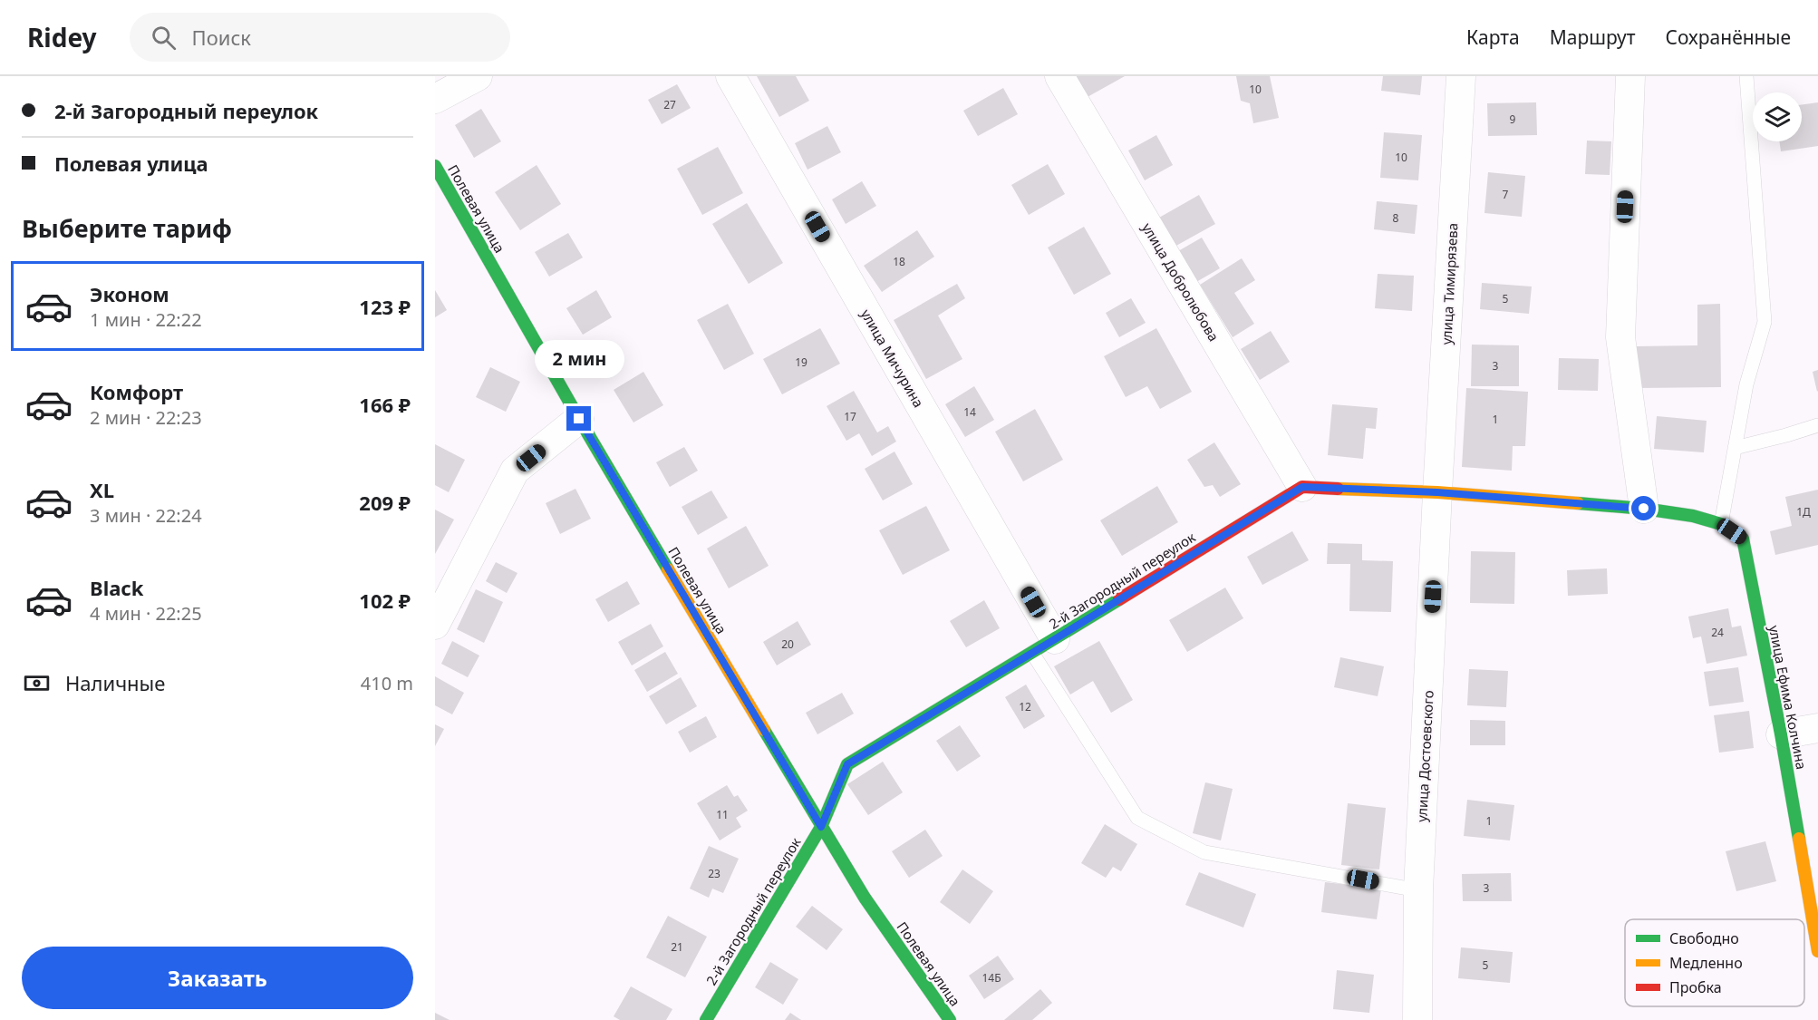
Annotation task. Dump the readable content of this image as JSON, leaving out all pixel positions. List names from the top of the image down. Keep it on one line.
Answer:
{"streets":{"street":["Полевая улица","улица Добролюбова","улица Тимирязева","улица Мичурина","2-й Загородный переулок","улица Ефима Колчина","улица Достоевского"]},"crossings":[["Полевая улица","2-й Загородный переулок"],["улица Добролюбова","2-й Загородный переулок"],["улица Тимирязева","улица Достоевского"],["улица Мичурина","2-й Загородный переулок"]],"house_numbers":["10","27","9","10","7","8","18","5","19","3","14","17","1","1Д","24","20","12","11","1","23","3","21","5","14Б"],"legend":["Свободно","Медленно","Пробка"],"page":{"header":"Ridey","search":"Поиск","nav":["Карта","Маршрут","Сохранённые"],"banner":["2-й Загородный переулок","Полевая улица"],"heading":"Выберите тариф","list":[{"name":"Эконом","note":"1 мин · 22:22","value":"123 ₽"},{"name":"Комфорт","note":"2 мин · 22:23","value":"166 ₽"},{"name":"XL","note":"3 мин · 22:24","value":"209 ₽"},{"name":"Black","note":"4 мин · 22:25","value":"102 ₽"}],"bubble":"2 мин","pay":["Наличные","410 m"],"buttons":"Заказать"}}
